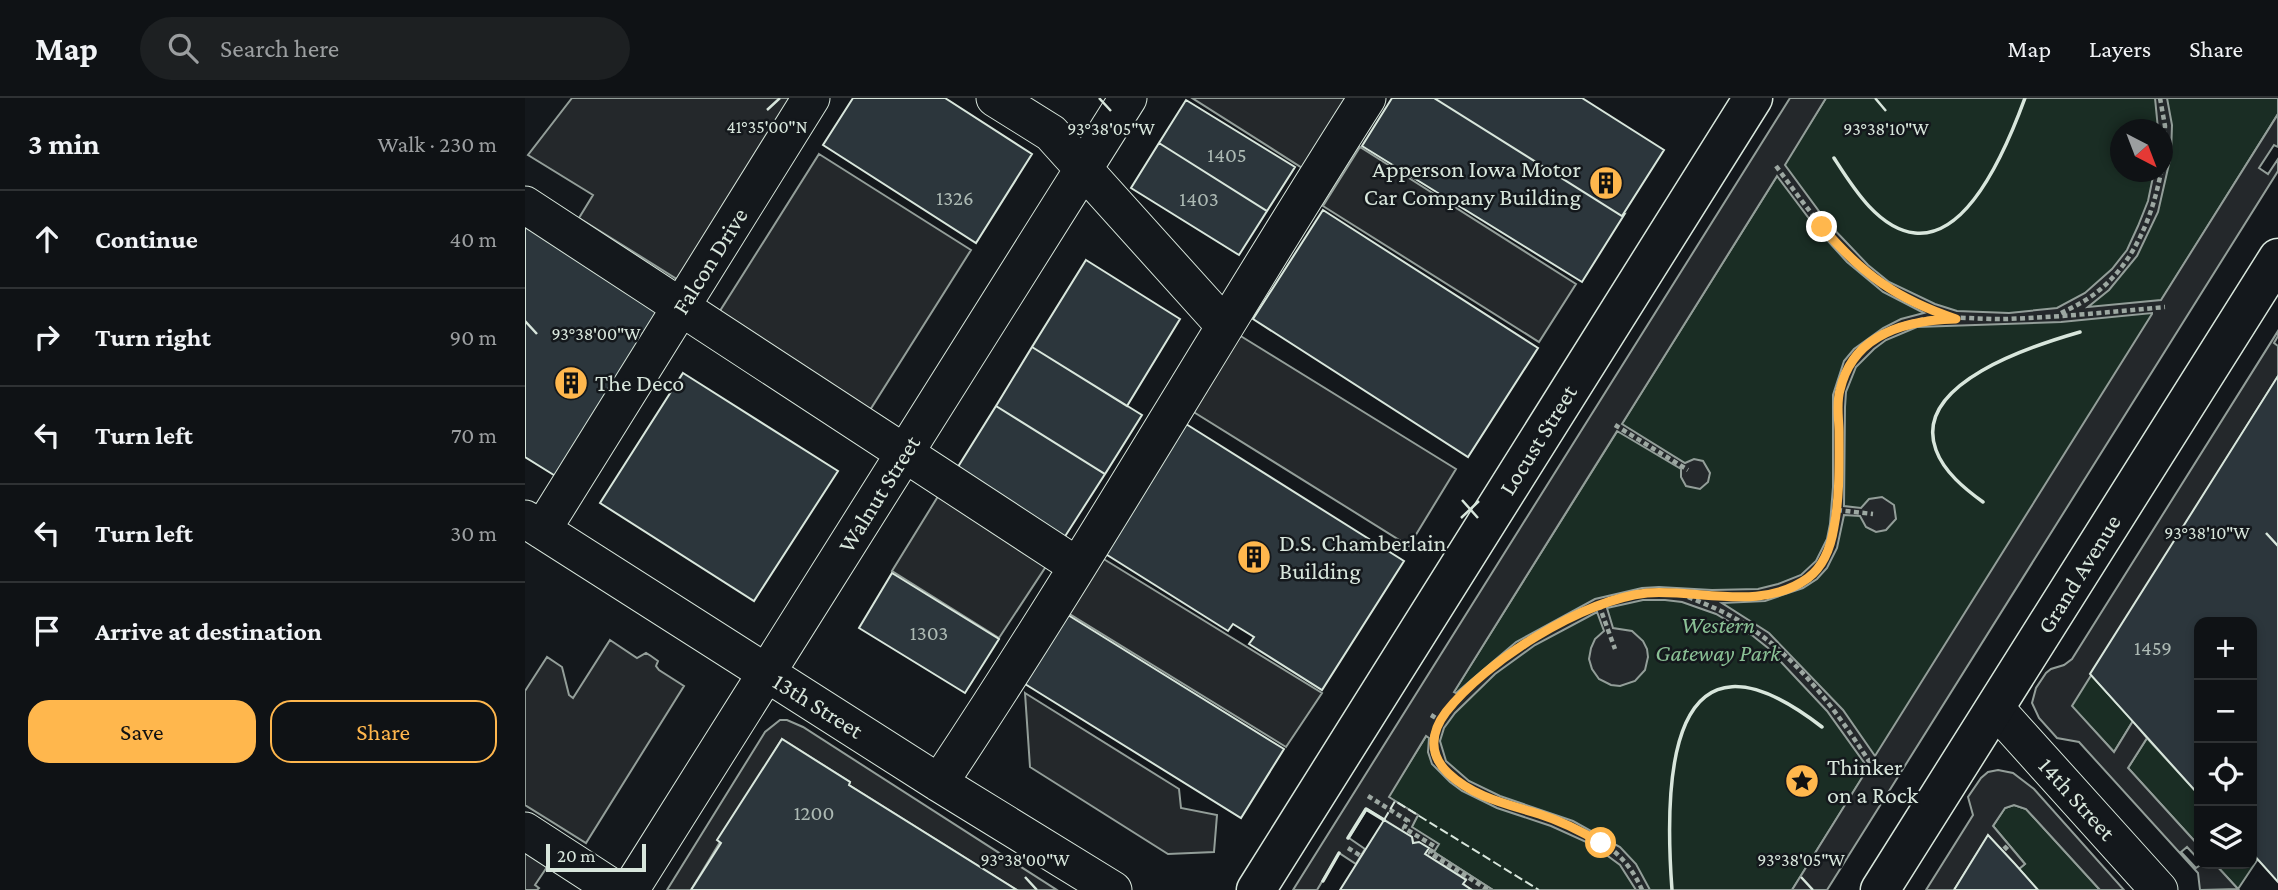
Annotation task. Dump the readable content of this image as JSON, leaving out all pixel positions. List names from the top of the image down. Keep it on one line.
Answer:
{"streets":{"main road":["Locust Street","Grand Avenue"],"street":["Falcon Drive","Walnut Street","13th Street","14th Street"]},"crossings":[["Falcon Drive","13th Street"],["Walnut Street","13th Street"],["Grand Avenue","14th Street"]],"parks":["Western Gateway Park"],"places":{"building":["Apperson Iowa Motor Car Company Building","The Deco","D.S. Chamberlain Building"],"place":["Thinker on a Rock"]},"house_numbers":["1405","1326","1403","1303","1459","1200"],"scale_bar":"20 m","north":"bottom right","page":{"header":"Map","search":"Search here","nav":["Map","Layers","Share"],"heading":["3 min","Walk · 230 m"],"list":[["Continue","40 m"],["Turn right","90 m"],["Turn left","70 m"],["Turn left","30 m"],"Arrive at destination"],"map_buttons":["+","−"],"buttons":["Save","Share"],"scale":"20 m"},"coordinates":["41°35'00\"N","93°38'05\"W","93°38'10\"W","93°38'00\"W"]}
